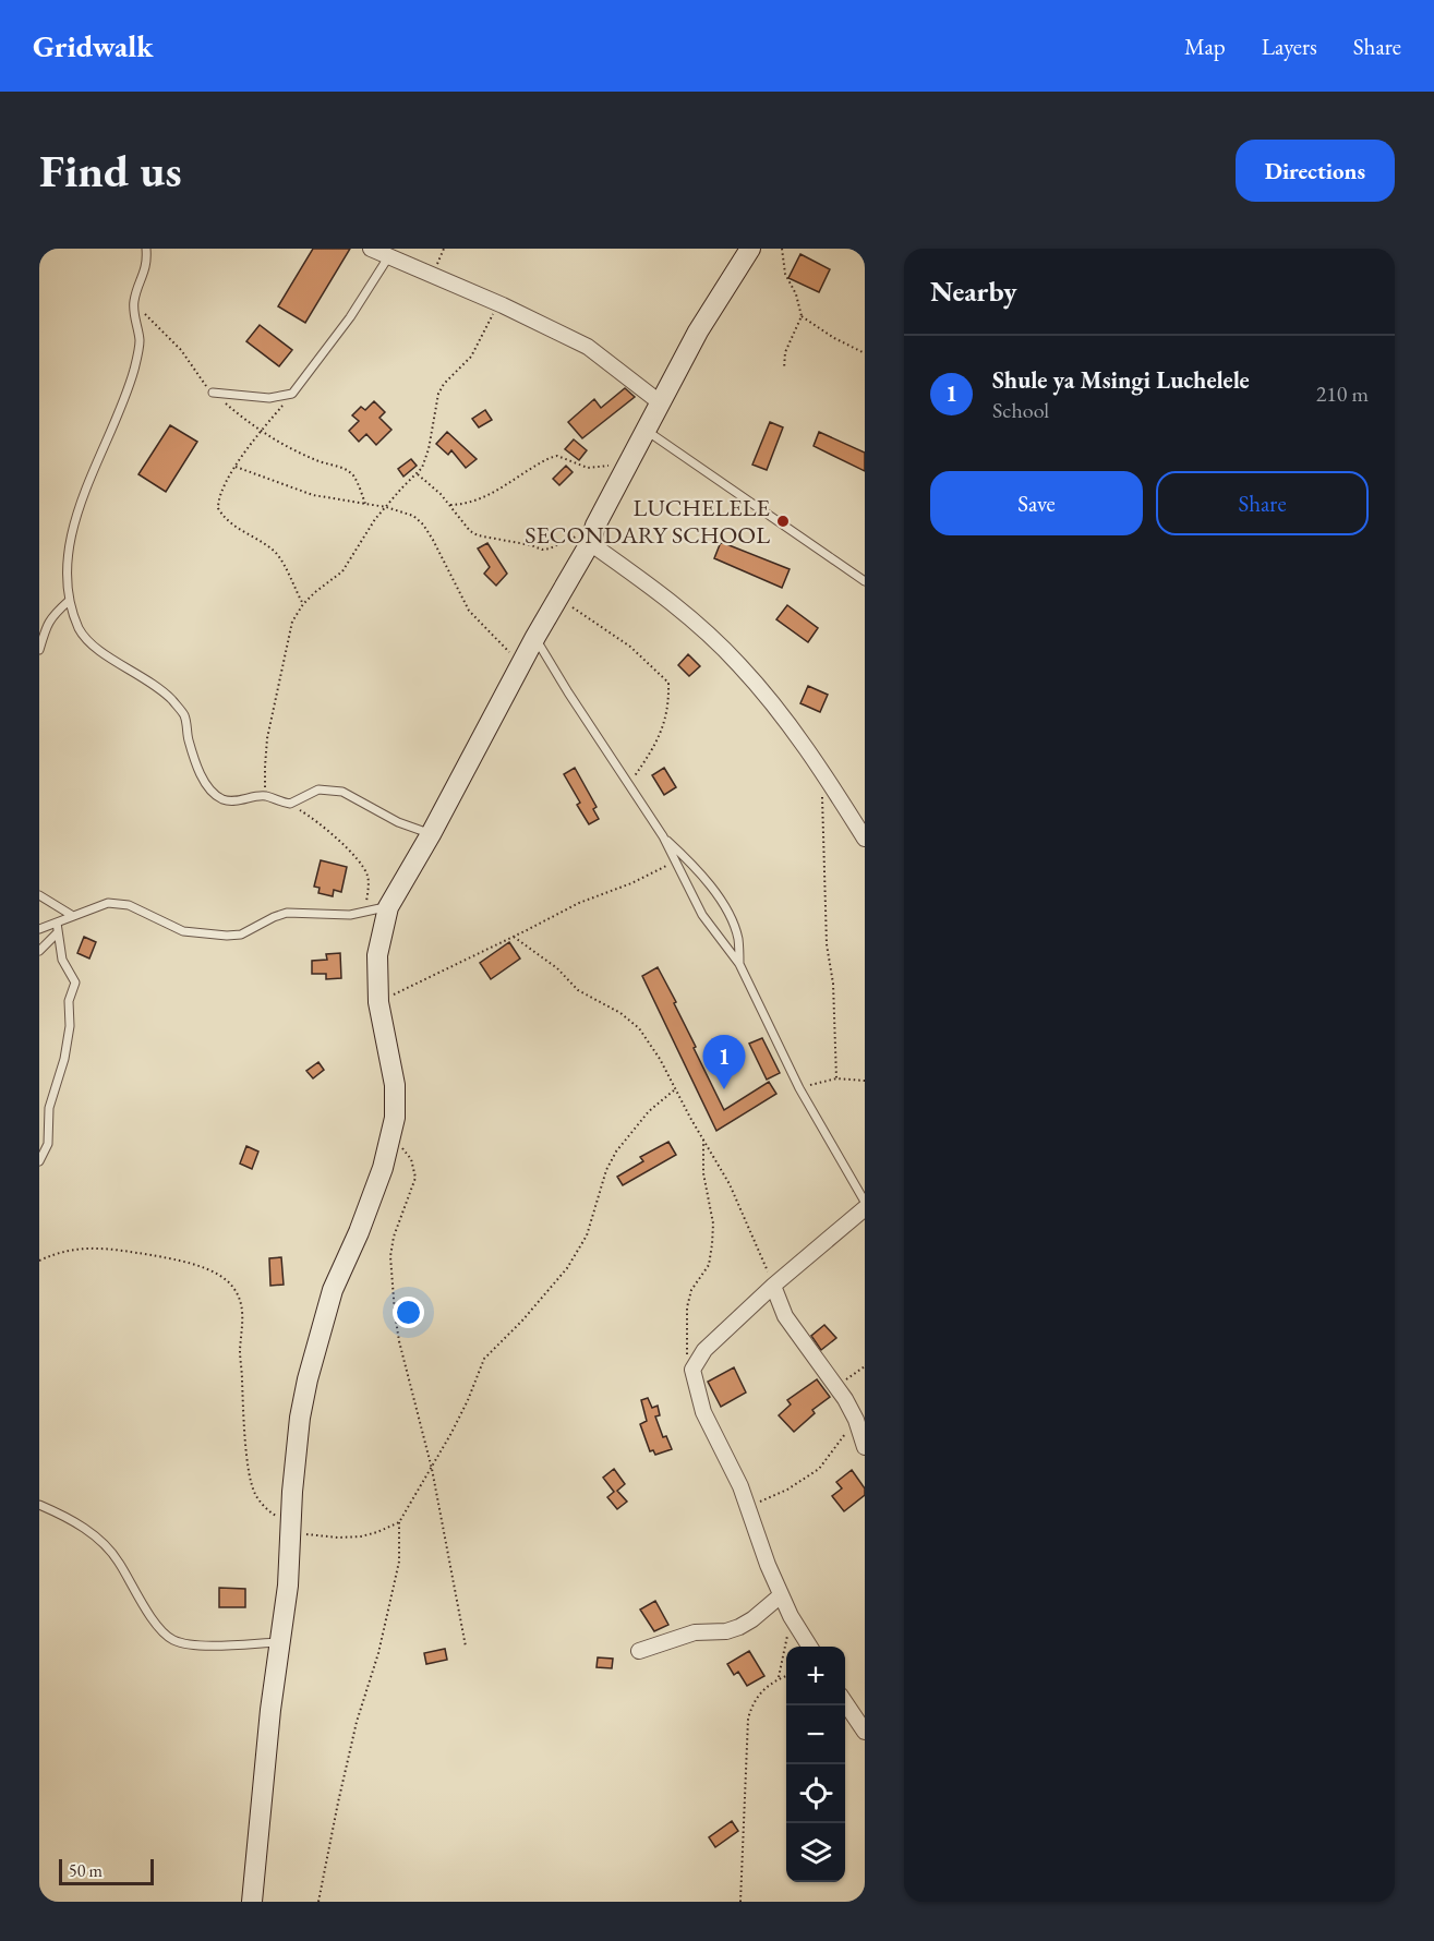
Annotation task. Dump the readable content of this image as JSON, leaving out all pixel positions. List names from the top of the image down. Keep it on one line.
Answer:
{"places":["LUCHELELE SECONDARY SCHOOL"],"scale_bar":"50 m","page":{"header":"Gridwalk","nav":["Map","Layers","Share"],"buttons":["Directions",["Save","Share"]],"title":"Find us","heading":"Nearby","list":[{"mark":"1","name":"Shule ya Msingi Luchelele","note":"School","value":"210 m"}],"pins":"1","map_buttons":["+","−"],"scale":"50 m"}}
